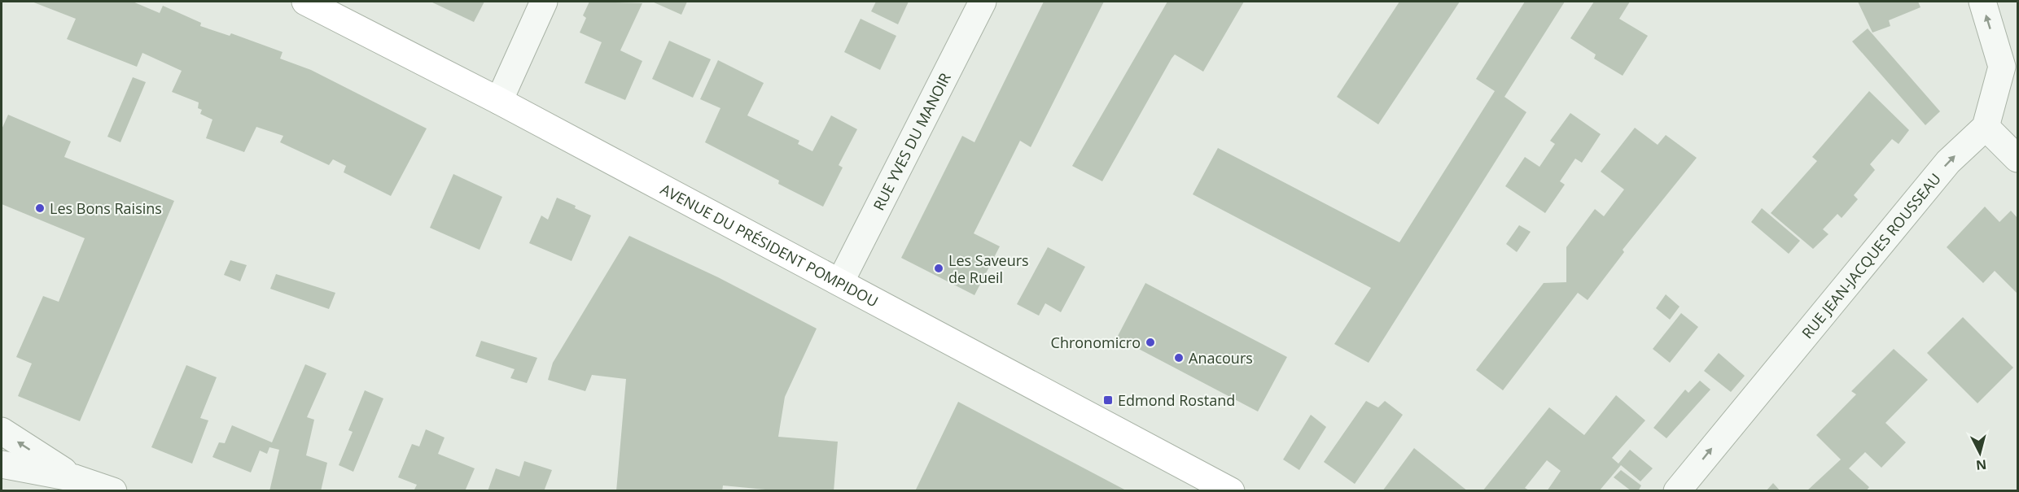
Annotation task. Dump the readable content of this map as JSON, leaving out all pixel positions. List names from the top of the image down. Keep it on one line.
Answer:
{"streets":{"street":["RUE YVES DU MANOIR","AVENUE DU PRÉSIDENT POMPIDOU","RUE JEAN-JACQUES ROUSSEAU"]},"crossings":[["RUE YVES DU MANOIR","AVENUE DU PRÉSIDENT POMPIDOU"]],"one_way":["RUE JEAN-JACQUES ROUSSEAU"],"places":{"other":["Les Bons Raisins","Les Saveurs de Rueil","Chronomicro","Anacours"],"transit":["Edmond Rostand"]},"north":"bottom"}
